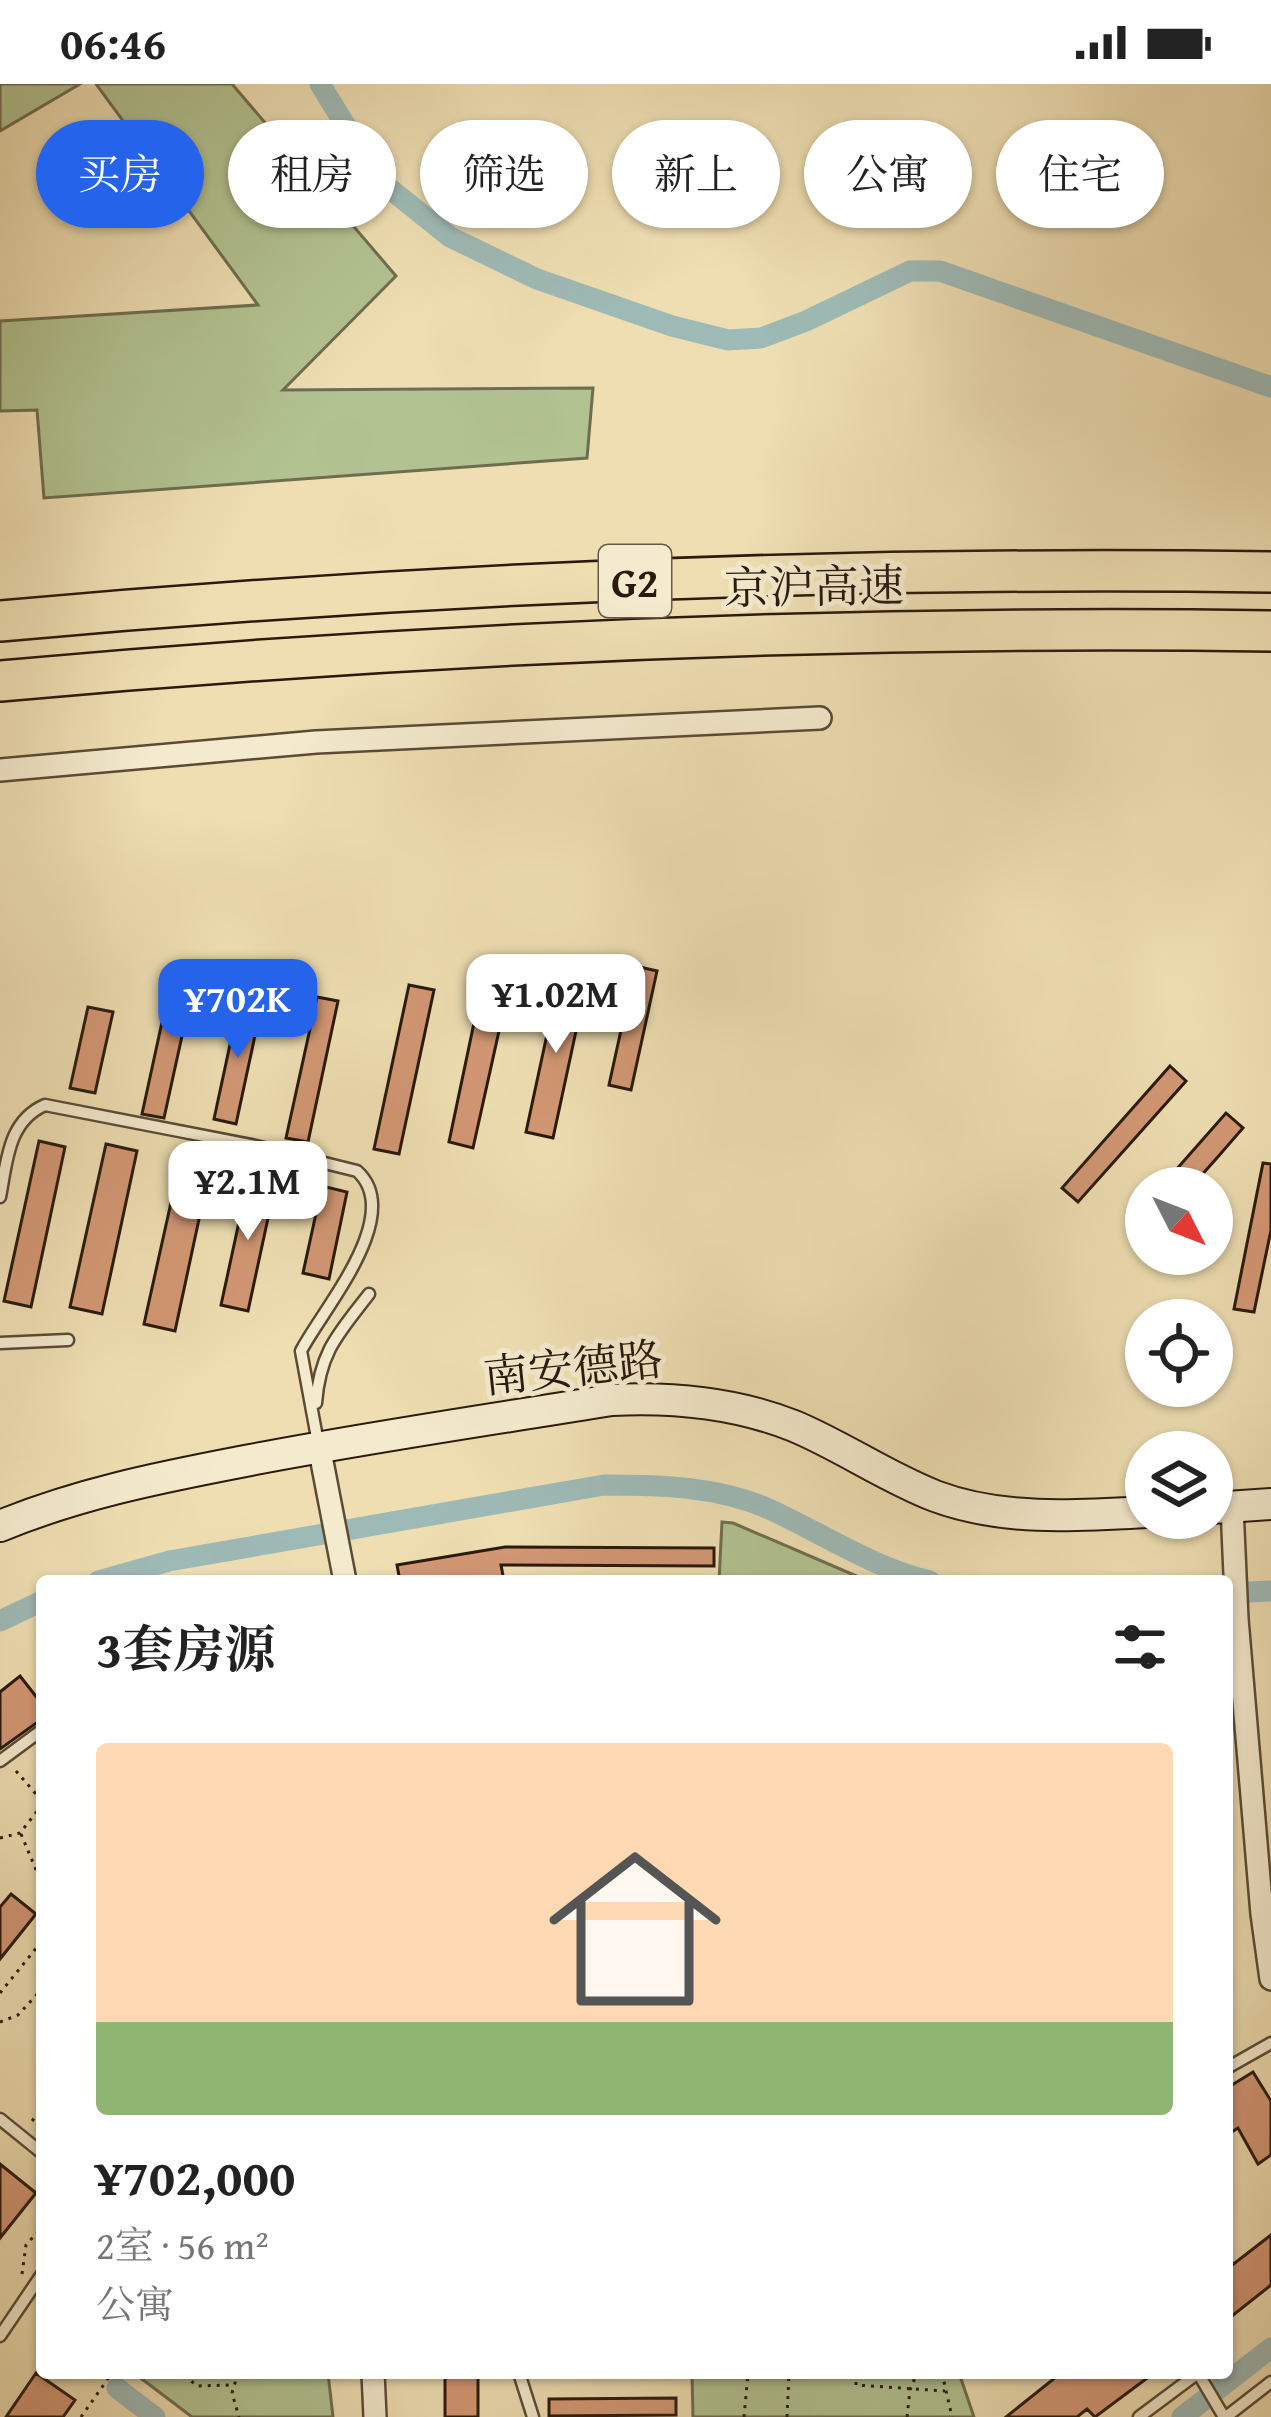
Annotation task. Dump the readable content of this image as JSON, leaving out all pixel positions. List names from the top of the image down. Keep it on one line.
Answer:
{"streets":{"highway":["G2","京沪高速"],"street":["南安德路"]},"north":"bottom right","page":{"status":"06:46","chip":["买房","租房","筛选","新上","公寓","住宅"],"price":["¥1.02M","¥702K","¥2.1M"],"heading":"3套房源","list":[{"name":"¥702,000","note":"2室 · 56 m² · 公寓"}]}}
